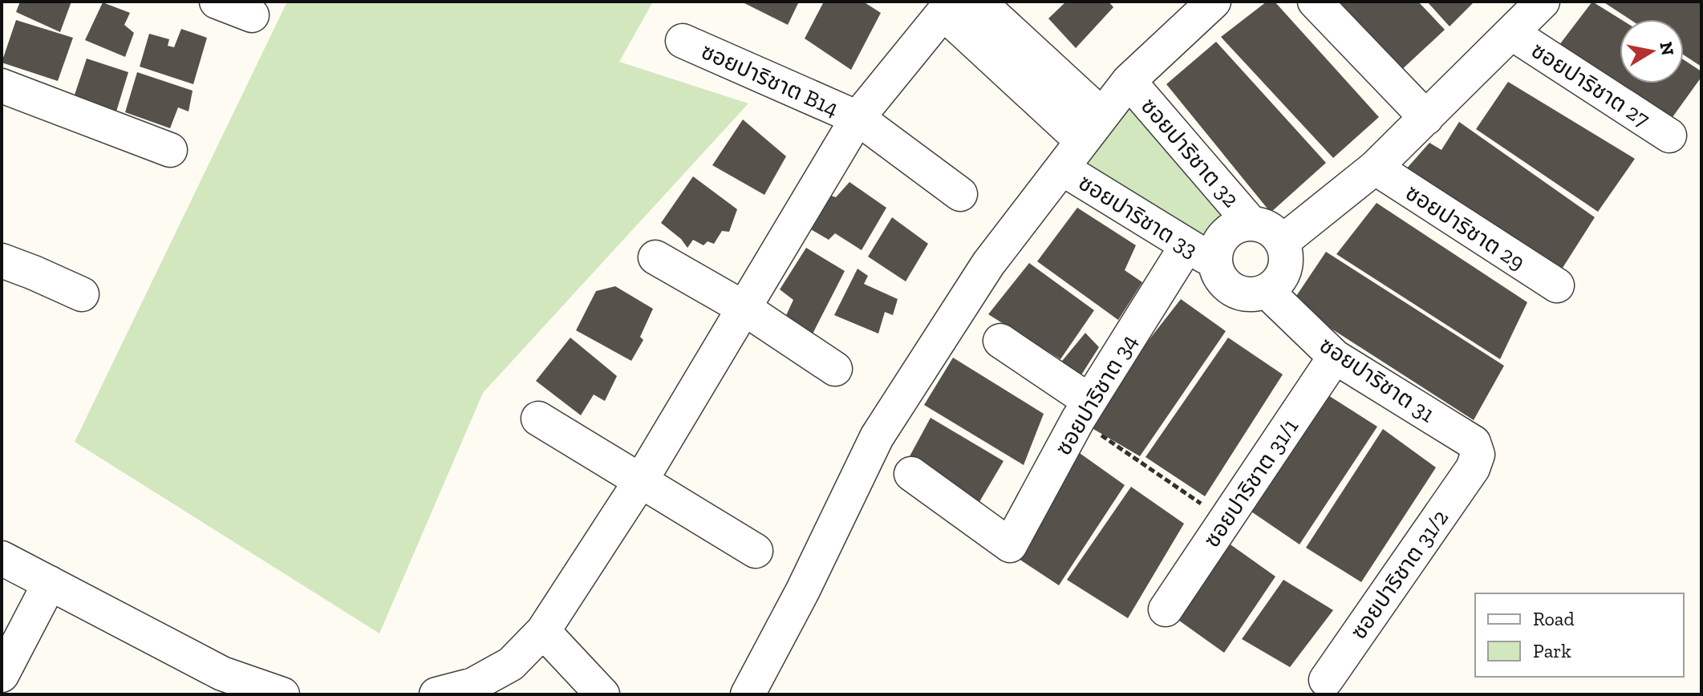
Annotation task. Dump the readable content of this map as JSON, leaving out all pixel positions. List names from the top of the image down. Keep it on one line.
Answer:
{"streets":{"street":["ซอยปาริชาต B14","ซอยปาริชาต 27","ซอยปาริชาต 32","ซอยปาริชาต 33","ซอยปาริชาต 29","ซอยปาริชาต 31","ซอยปาริชาต 34","ซอยปาริชาต 31/1","ซอยปาริชาต 31/2"]},"crossings":[["ซอยปาริชาต 32","ซอยปาริชาต 33"],["ซอยปาริชาต 32","ซอยปาริชาต 31"],["ซอยปาริชาต 33","ซอยปาริชาต 31"],["ซอยปาริชาต 33","ซอยปาริชาต 34"],["ซอยปาริชาต 31","ซอยปาริชาต 31/1"],["ซอยปาริชาต 31","ซอยปาริชาต 31/2"]],"legend":["Road","Park"],"north":"right"}
